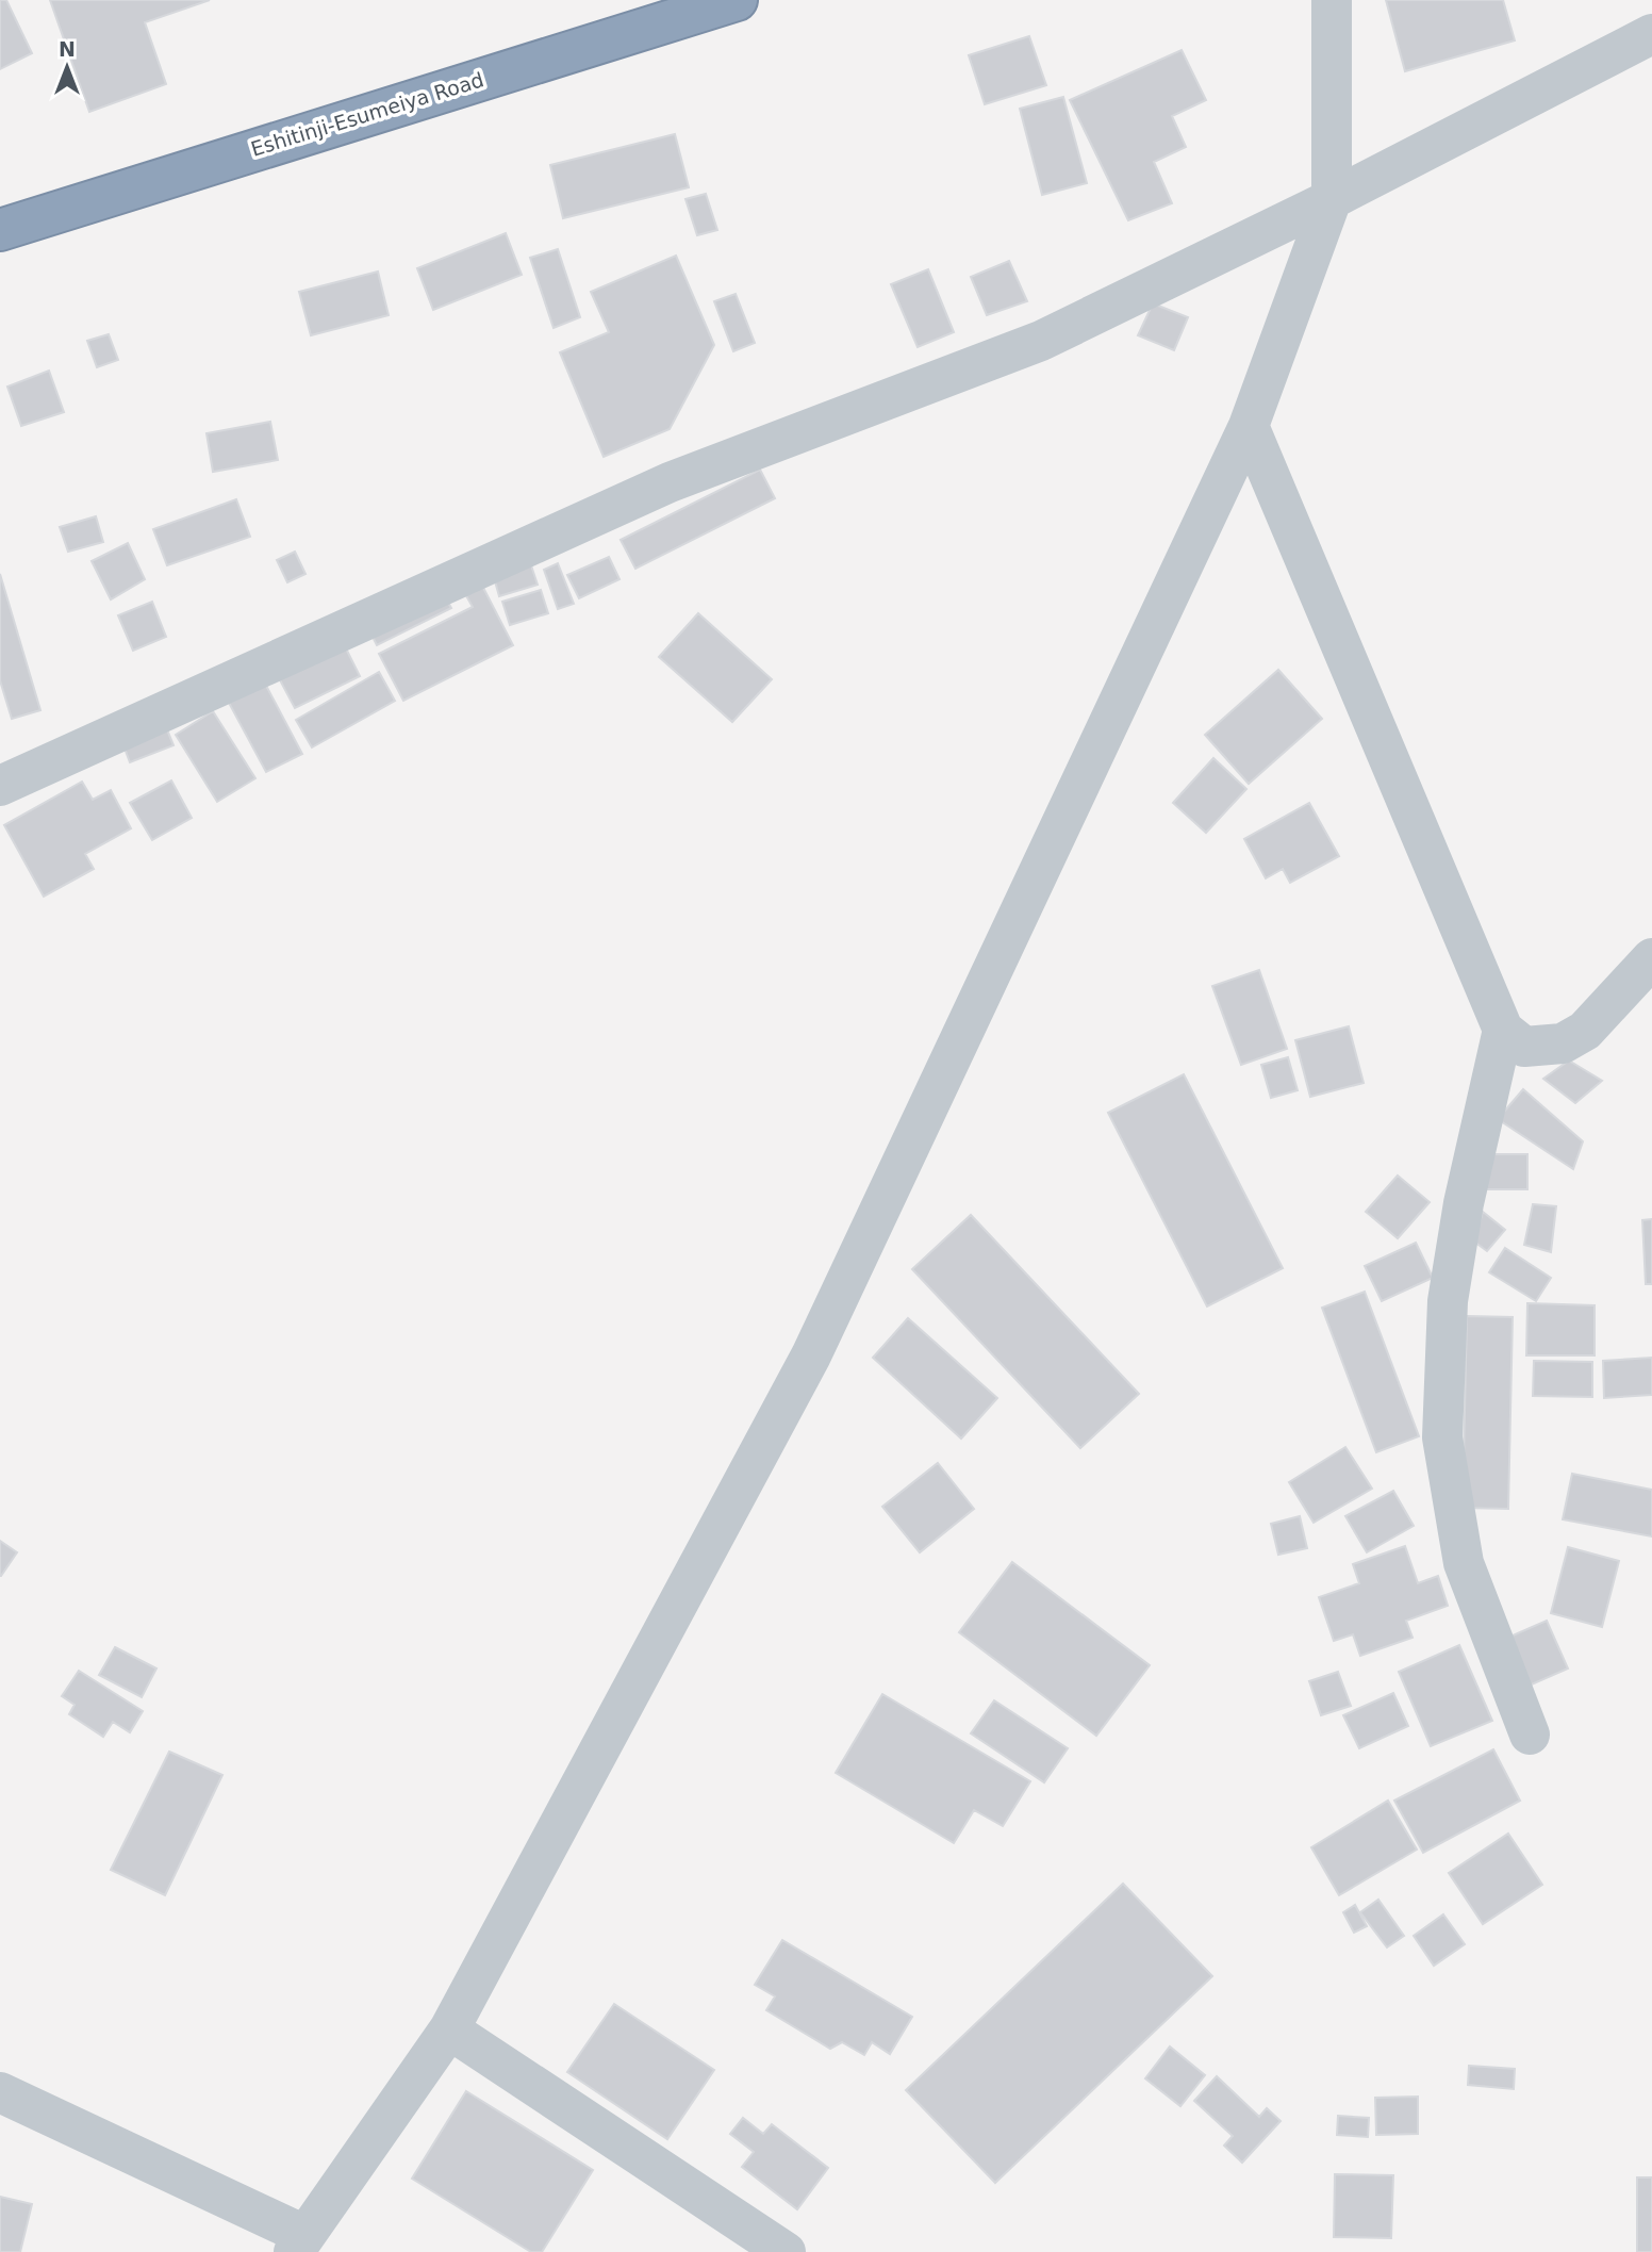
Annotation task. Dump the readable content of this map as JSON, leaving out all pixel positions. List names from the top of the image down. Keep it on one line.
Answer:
{"streets":{"highway":["Eshitinji-Esumeiya Road"]},"north":"top"}
